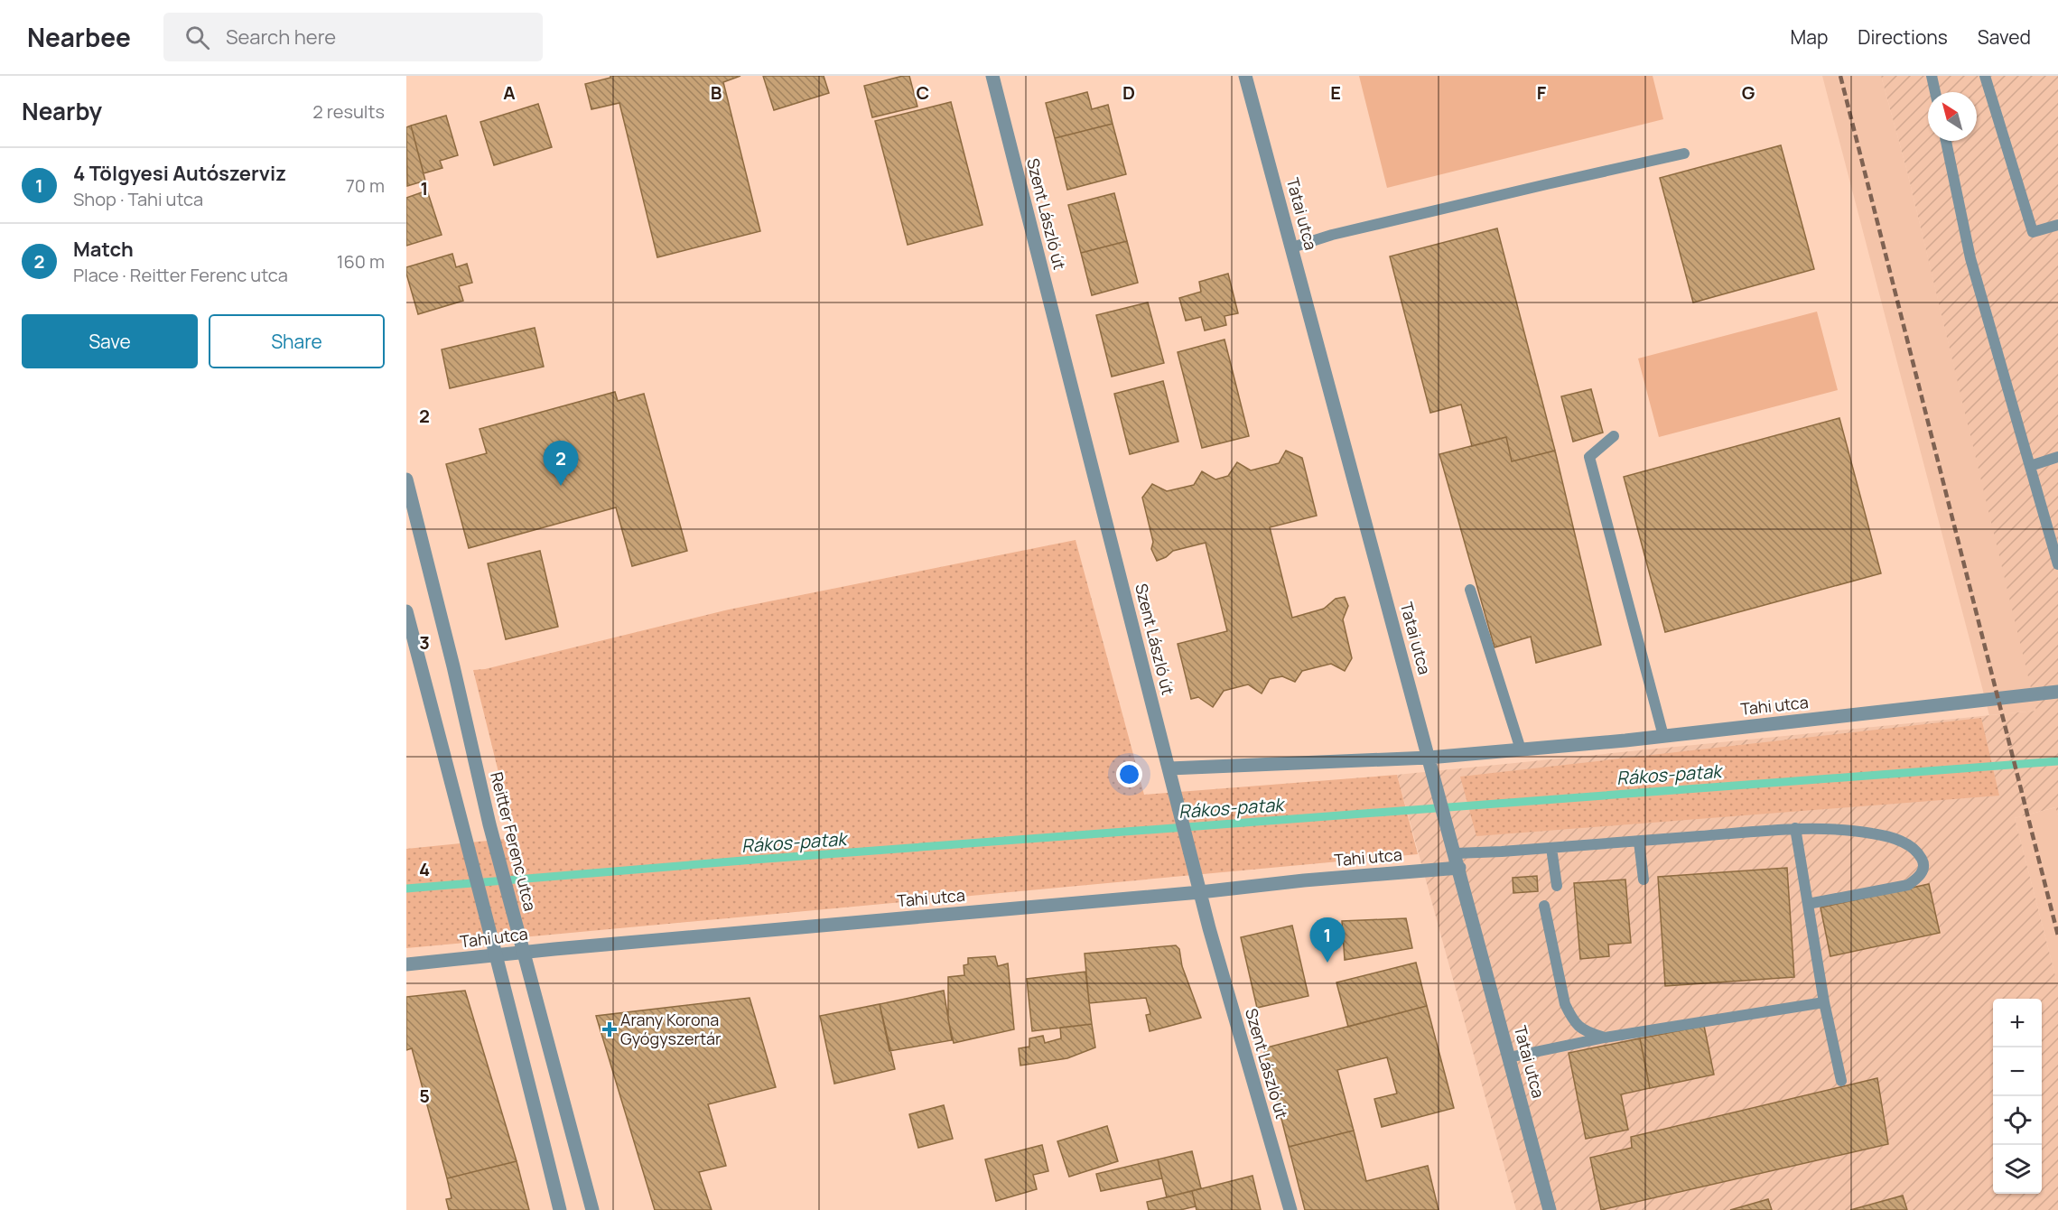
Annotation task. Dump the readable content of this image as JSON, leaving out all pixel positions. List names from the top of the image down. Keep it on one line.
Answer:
{"streets":{"street":["Szent László út","Tatai utca","Tahi utca","Reitter Ferenc utca"]},"crossings":[["Szent László út","Tahi utca"],["Tatai utca","Tahi utca"],["Tahi utca","Reitter Ferenc utca"]],"water":["Rákos-patak"],"places":{"health":["Arany Korona Gyógyszertár"]},"north":"top left","page":{"header":"Nearbee","search":"Search here","nav":["Map","Directions","Saved"],"heading":["Nearby","2 results"],"list":[{"mark":"1","name":"4 Tölgyesi Autószerviz","note":"Shop · Tahi utca","value":"70 m"},{"mark":"2","name":"Match","note":"Place · Reitter Ferenc utca","value":"160 m"}],"buttons":["Save","Share"],"pins":["2","1"],"map_buttons":["+","−"]},"grid":{"columns":["A","B","C","D","E","F","G"],"rows":["1","2","3","4","5"]}}
